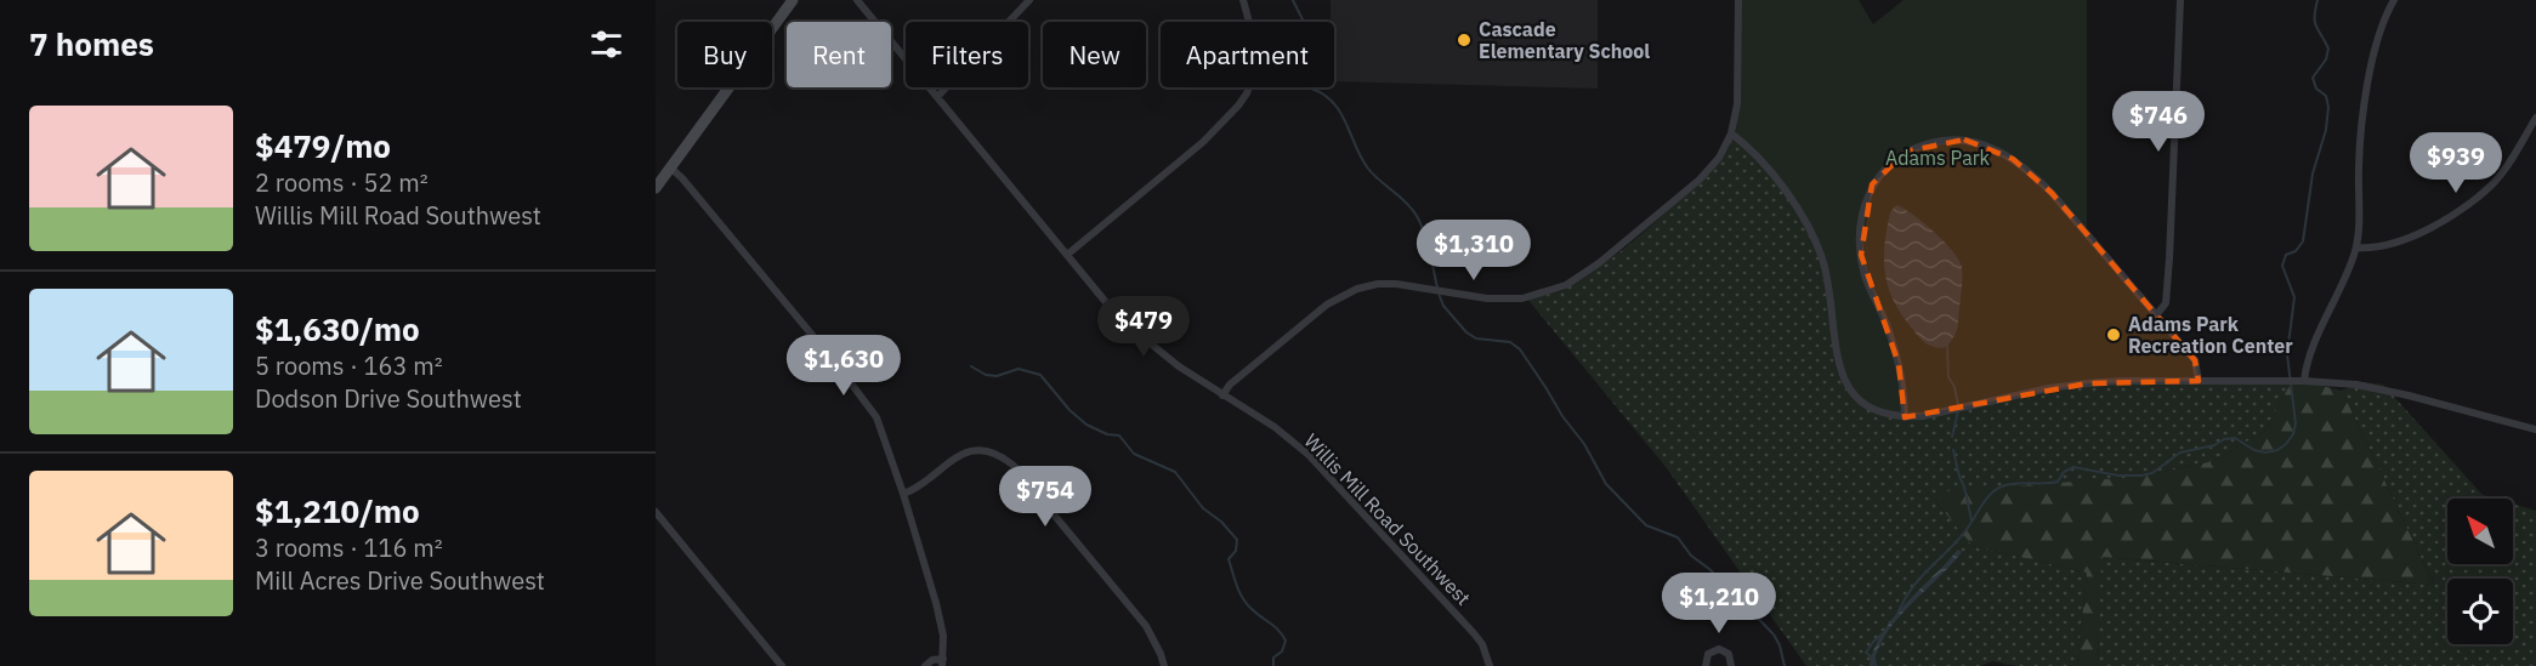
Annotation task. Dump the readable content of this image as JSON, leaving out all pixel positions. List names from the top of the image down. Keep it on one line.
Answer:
{"streets":{"street":["Willis Mill Road Southwest"]},"parks":["Adams Park"],"places":["Cascade Elementary School","Adams Park Recreation Center"],"north":"top left","page":{"heading":"7 homes","chip":["Buy","Rent","Filters","New","Apartment"],"list":[{"name":"$479/mo","note":"2 rooms · 52 m² · Willis Mill Road Southwest"},{"name":"$1,630/mo","note":"5 rooms · 163 m² · Dodson Drive Southwest"},{"name":"$1,210/mo","note":"3 rooms · 116 m² · Mill Acres Drive Southwest"}],"price":["$746","$939","$1,310","$479","$1,630","$754","$1,210"]}}
